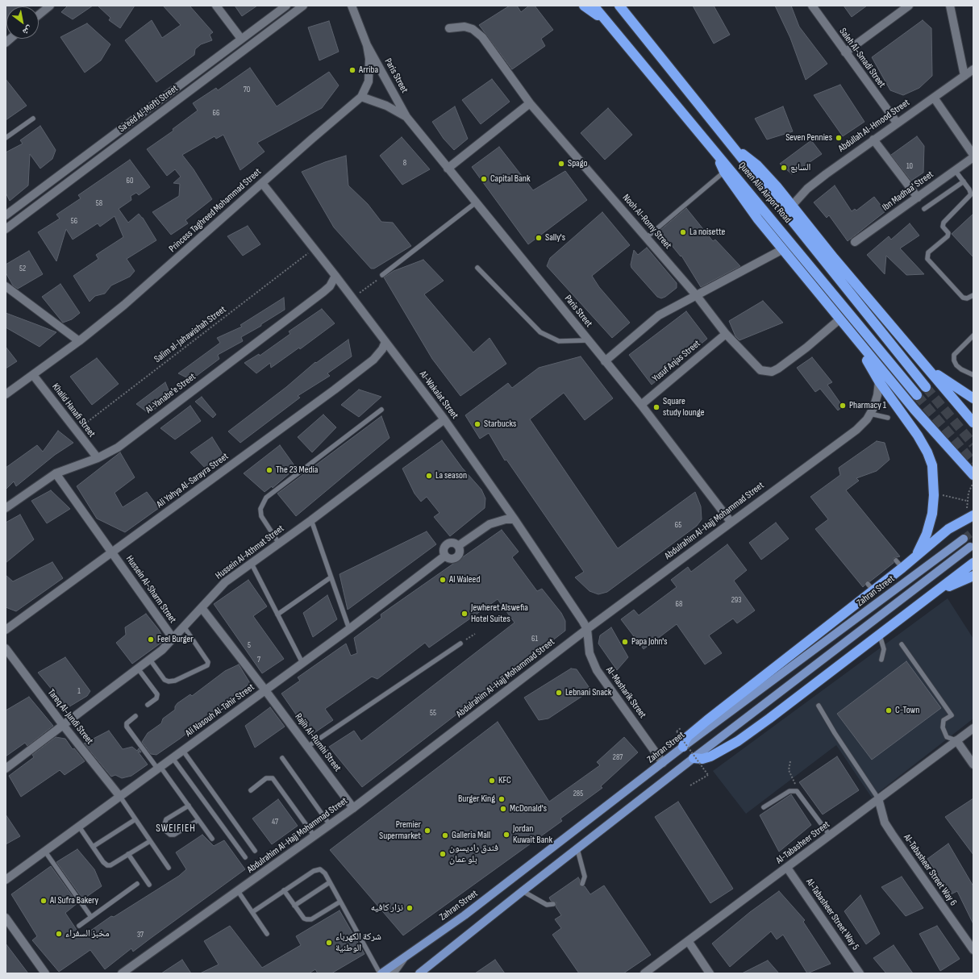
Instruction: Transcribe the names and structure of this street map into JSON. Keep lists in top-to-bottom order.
{
  "streets": {
    "highway": ["Queen Alia Airport Road"],
    "main road": ["Zahran Street"],
    "street": [
      "Saleh Al-Smadi Street",
      "Paris Street",
      "Sa’eed Al-Mofti Street",
      "Abdullah Al-Hmood Street",
      "Ibn Madhaa' Street",
      "Princess Taghreed Mohammad Street",
      "Nooh Al-Romy Street",
      "Yusuf Anjas Street",
      "Al-Yanabe'e Street",
      "Al-Wakalat Street",
      "Khalid Hanafi Street",
      "Ali Yahya Al-Sarayra Street",
      "Abdulrahim Al-Hajj Mohammad Street",
      "Hussein Al-Athmat Street",
      "Hussein Al-Sharm Street",
      "Al-Masharik Street",
      "Ali Nasouh Al-Tahir Street",
      "Tareq Al-Jundi Street",
      "Rajih Al-Rumhi Street",
      "Al-Tabasheer Street",
      "Al-Tabasheer Street Way 6",
      "Al-Tabasheer Street Way 5"
    ],
    "path": ["Salim al-Jahawishah Street"]
  },
  "crossings": [
    ["Saleh Al-Smadi Street", "Abdullah Al-Hmood Street"],
    ["Paris Street", "Princess Taghreed Mohammad Street"],
    ["Paris Street", "Yusuf Anjas Street"],
    ["Paris Street", "Abdulrahim Al-Hajj Mohammad Street"],
    ["Princess Taghreed Mohammad Street", "Al-Wakalat Street"],
    ["Princess Taghreed Mohammad Street", "Khalid Hanafi Street"],
    ["Nooh Al-Romy Street", "Yusuf Anjas Street"],
    ["Salim al-Jahawishah Street", "Al-Wakalat Street"],
    ["Salim al-Jahawishah Street", "Khalid Hanafi Street"],
    ["Al-Yanabe'e Street", "Al-Wakalat Street"],
    ["Al-Yanabe'e Street", "Khalid Hanafi Street"],
    ["Al-Yanabe'e Street", "Hussein Al-Sharm Street"],
    ["Al-Wakalat Street", "Ali Yahya Al-Sarayra Street"],
    ["Al-Wakalat Street", "Abdulrahim Al-Hajj Mohammad Street"],
    ["Al-Wakalat Street", "Hussein Al-Athmat Street"],
    ["Al-Wakalat Street", "Al-Masharik Street"],
    ["Al-Wakalat Street", "Ali Nasouh Al-Tahir Street"],
    ["Ali Yahya Al-Sarayra Street", "Hussein Al-Sharm Street"],
    ["Abdulrahim Al-Hajj Mohammad Street", "Al-Masharik Street"],
    ["Abdulrahim Al-Hajj Mohammad Street", "Rajih Al-Rumhi Street"],
    ["Hussein Al-Athmat Street", "Hussein Al-Sharm Street"],
    ["Hussein Al-Athmat Street", "Tareq Al-Jundi Street"],
    ["Hussein Al-Athmat Street", "Rajih Al-Rumhi Street"],
    ["Zahran Street", "Al-Masharik Street"],
    ["Ali Nasouh Al-Tahir Street", "Tareq Al-Jundi Street"],
    ["Ali Nasouh Al-Tahir Street", "Rajih Al-Rumhi Street"],
    ["Al-Tabasheer Street", "Al-Tabasheer Street Way 6"],
    ["Al-Tabasheer Street", "Al-Tabasheer Street Way 5"]
  ],
  "districts": ["SWEIFIEH"],
  "places": [
    "Arriba",
    "Seven Pennies",
    "Spago",
    "السابع",
    "Capital Bank",
    "La noisette",
    "Sally's",
    "Pharmacy 1",
    "Square study lounge",
    "Starbucks",
    "The 23 Media",
    "La season",
    "Al Waleed",
    "Jewheret Alswefia Hotel Suites",
    "Feel Burger",
    "Papa John's",
    "Lebnani Snack",
    "C-Town",
    "KFC",
    "Burger King",
    "McDonald's",
    "Premier Supermarket",
    "Jordan Kuwait Bank",
    "Galleria Mall",
    "فندق راديسون بلو عمان",
    "Al Sufra Bakery",
    "نزار كافيه",
    "مخبز السفراء",
    "شركة الكهرباء الوطنية"
  ],
  "house_numbers": [
    "70",
    "66",
    "8",
    "10",
    "60",
    "58",
    "56",
    "52",
    "65",
    "293",
    "68",
    "61",
    "5",
    "7",
    "1",
    "55",
    "287",
    "285",
    "47",
    "37"
  ],
  "north": "bottom right"
}
